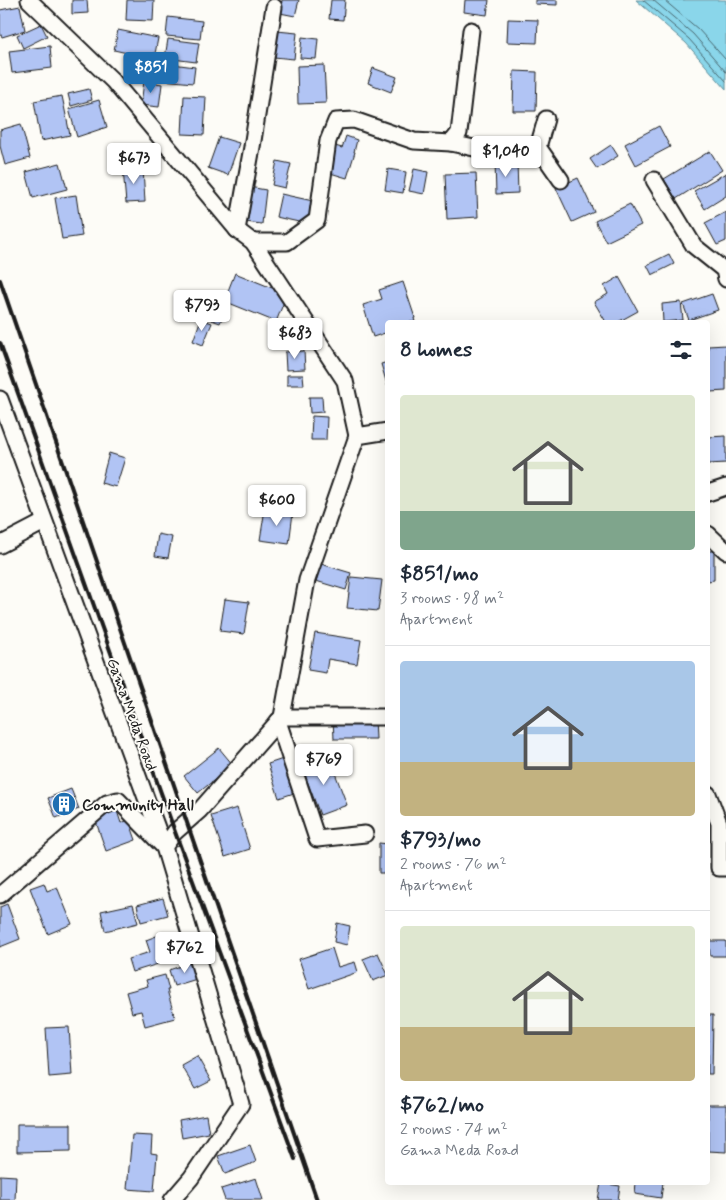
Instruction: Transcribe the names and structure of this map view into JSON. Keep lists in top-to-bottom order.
{
  "streets": {
    "street": ["Gama Meda Road"]
  },
  "places": {
    "building": ["Community Hall"]
  },
  "page": {
    "price": [
      "$851",
      "$1,040",
      "$673",
      "$793",
      "$683",
      "$600",
      "$769",
      "$762"
    ],
    "heading": "8 homes",
    "list": [
      {
        "name": "$851/mo",
        "note": "3 rooms · 98 m² · Apartment"
      },
      {
        "name": "$793/mo",
        "note": "2 rooms · 76 m² · Apartment"
      },
      {
        "name": "$762/mo",
        "note": "2 rooms · 74 m² · Gama Meda Road"
      }
    ]
  }
}
